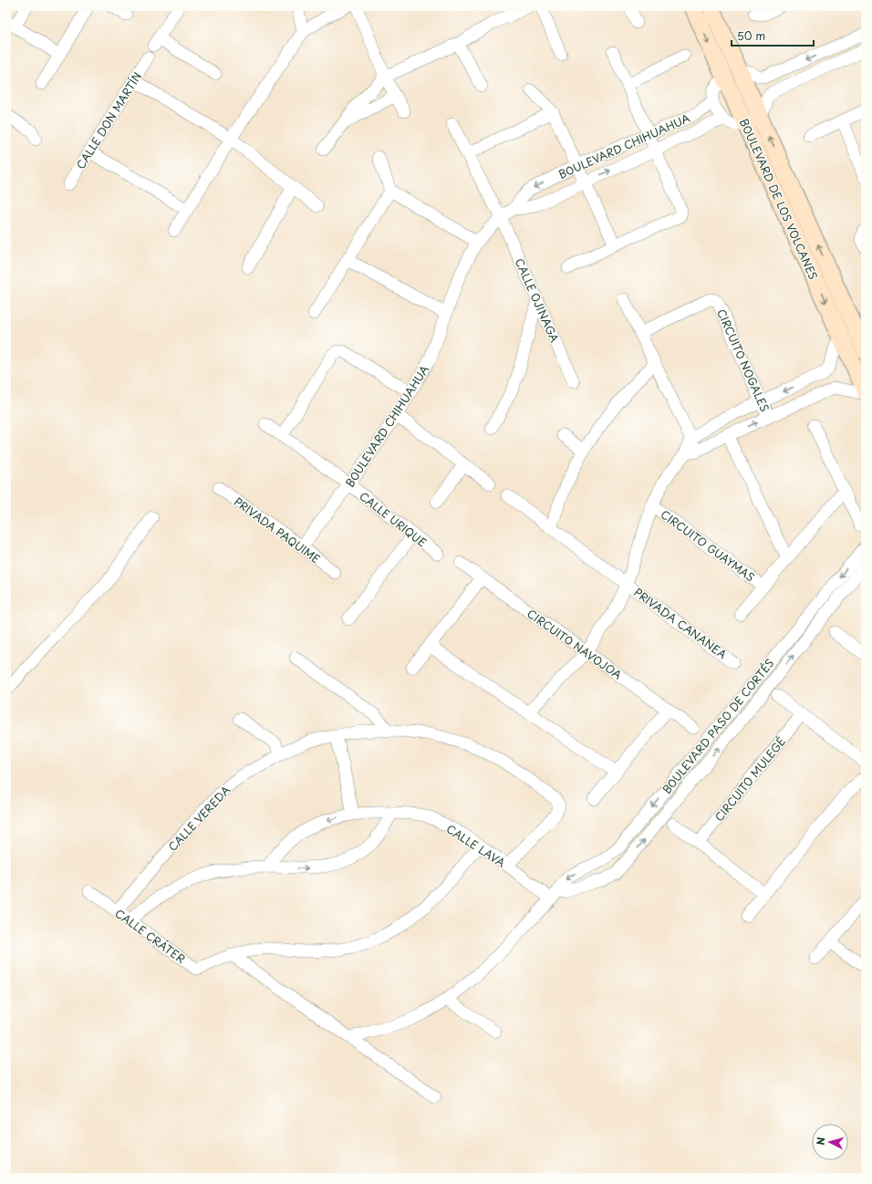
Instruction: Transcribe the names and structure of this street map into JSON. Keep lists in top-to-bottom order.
{
  "streets": {
    "street": [
      "CALLE DON MARTÍN",
      "BOULEVARD CHIHUAHUA",
      "BOULEVARD DE LOS VOLCANES",
      "CALLE OJINAGA",
      "CIRCUITO NOGALES",
      "CALLE URIQUE",
      "PRIVADA PAQUIME",
      "CIRCUITO GUAYMAS",
      "PRIVADA CANANEA",
      "CIRCUITO NAVOJOA",
      "BOULEVARD PASO DE CORTÉS",
      "CIRCUITO MULEGÉ",
      "CALLE VEREDA",
      "CALLE LAVA",
      "CALLE CRÁTER"
    ]
  },
  "crossings": [
    ["BOULEVARD CHIHUAHUA", "CALLE OJINAGA"],
    ["BOULEVARD CHIHUAHUA", "CALLE URIQUE"],
    ["BOULEVARD CHIHUAHUA", "PRIVADA PAQUIME"],
    ["BOULEVARD PASO DE CORTÉS", "CALLE LAVA"],
    ["CALLE VEREDA", "CALLE LAVA"],
    ["CALLE VEREDA", "CALLE CRÁTER"],
    ["CALLE LAVA", "CALLE CRÁTER"]
  ],
  "scale_bar": "50 m",
  "north": "left"
}
